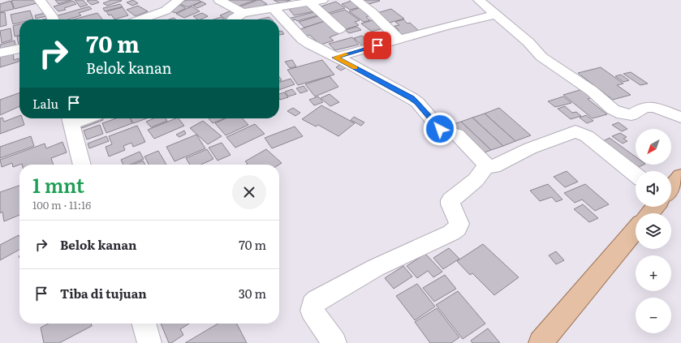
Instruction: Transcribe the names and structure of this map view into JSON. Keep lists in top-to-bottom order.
{
  "north": "bottom left",
  "page": {
    "turn": ["70 m", "Belok kanan"],
    "then": "Lalu",
    "map_buttons": ["+", "−"],
    "heading": ["1 mnt", "100 m · 11:16"],
    "list": [
      {
        "name": "Belok kanan",
        "value": "70 m"
      },
      {
        "name": "Tiba di tujuan",
        "value": "30 m"
      }
    ]
  }
}
